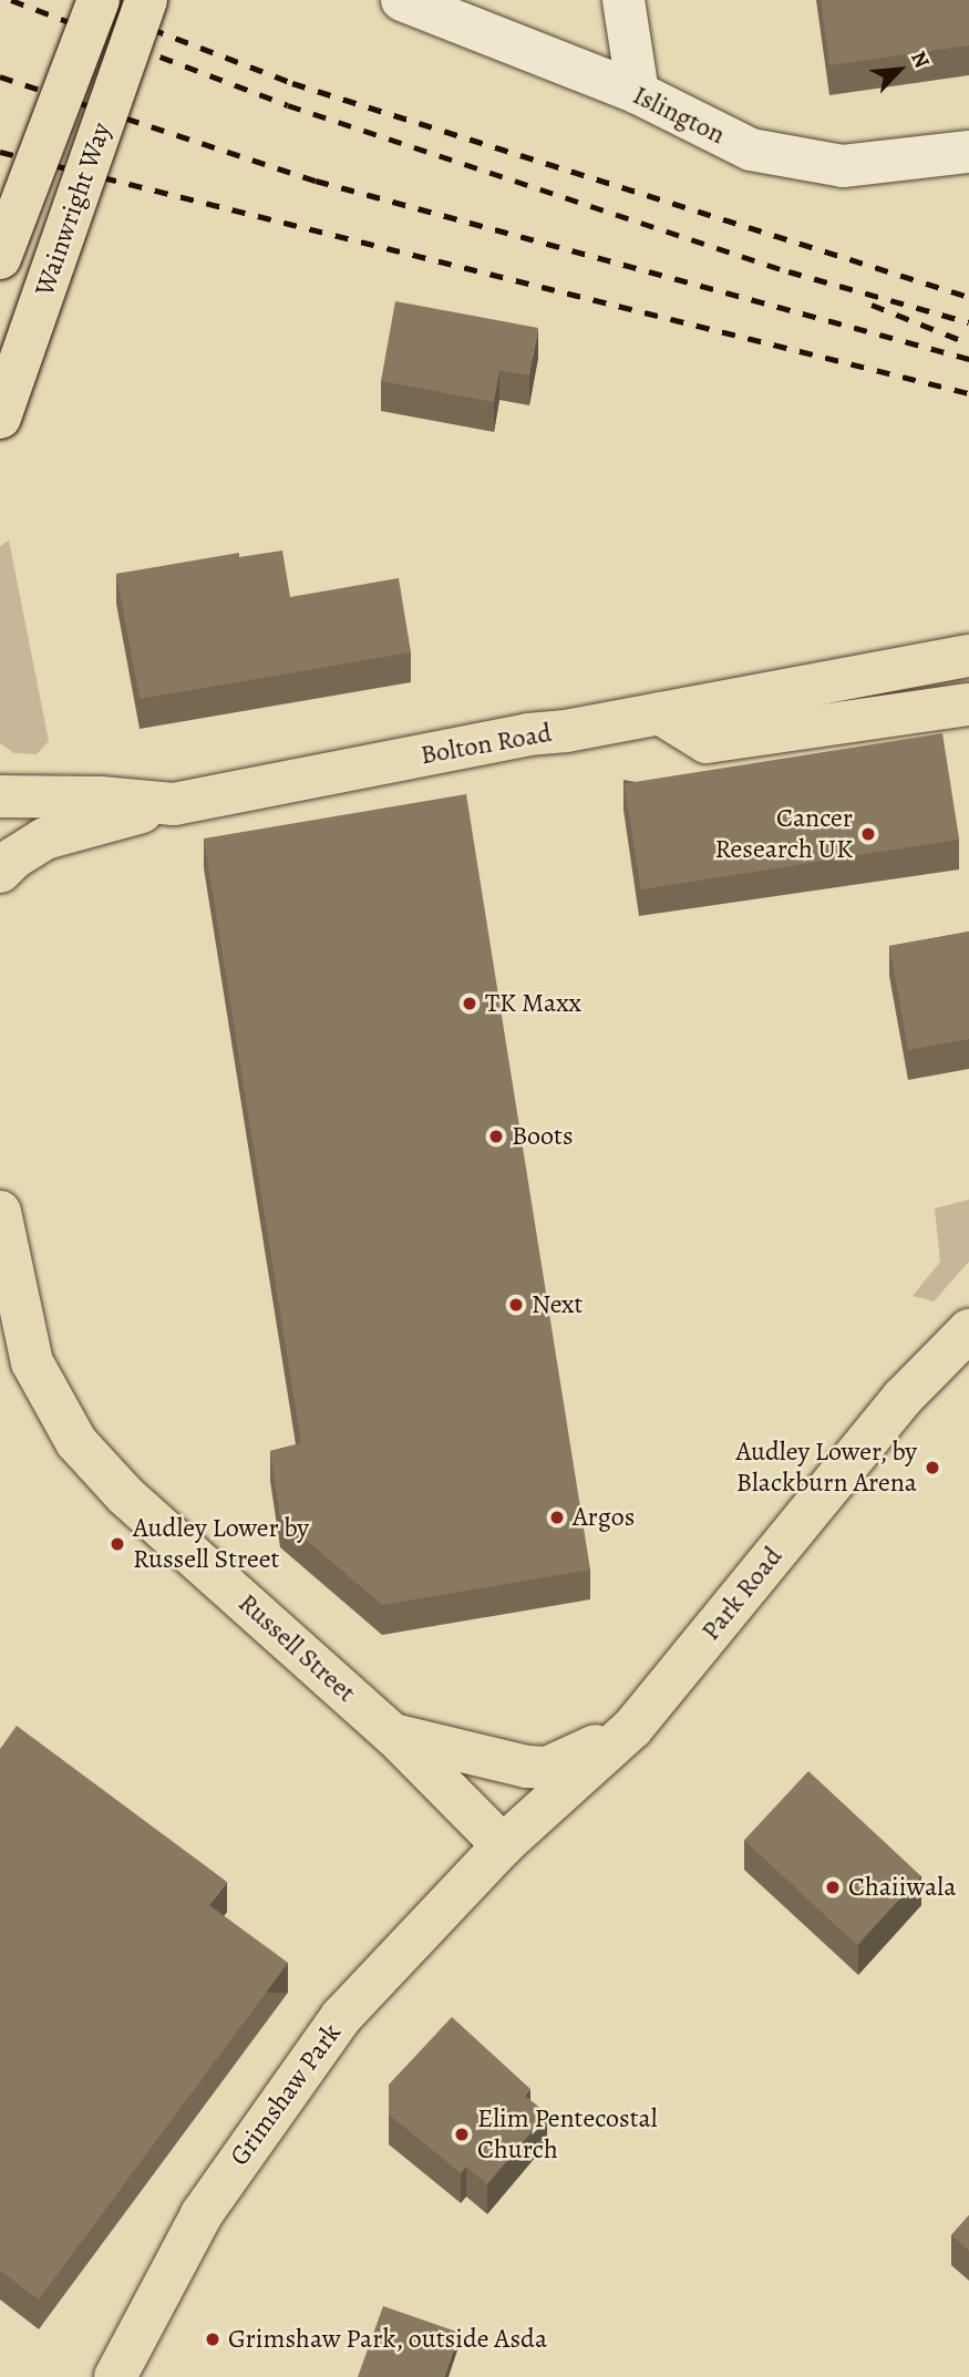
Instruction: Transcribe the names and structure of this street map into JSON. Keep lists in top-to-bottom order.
{
  "streets": {
    "highway": [
      "Wainwright Way",
      "Bolton Road",
      "Park Road",
      "Russell Street",
      "Grimshaw Park"
    ],
    "street": ["Islington"]
  },
  "crossings": [
    ["Park Road", "Russell Street"],
    ["Park Road", "Grimshaw Park"],
    ["Russell Street", "Grimshaw Park"]
  ],
  "places": [
    "Cancer Research UK",
    "TK Maxx",
    "Boots",
    "Next",
    "Audley Lower, by Blackburn Arena",
    "Argos",
    "Audley Lower by Russell Street",
    "Chaiiwala",
    "Elim Pentecostal Church",
    "Grimshaw Park, outside Asda"
  ],
  "north": "top right"
}
